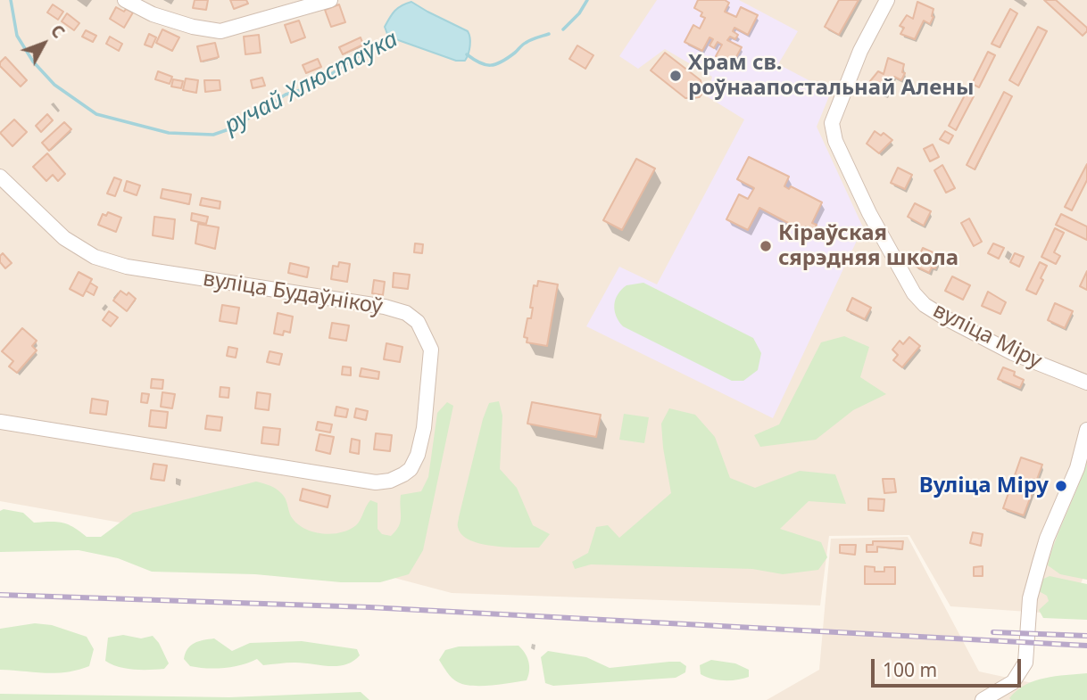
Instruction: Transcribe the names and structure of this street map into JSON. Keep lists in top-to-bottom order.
{
  "streets": {
    "street": ["вуліца Будаўнікоў", "вуліца Міру"]
  },
  "water": ["ручай Хлюстаўка"],
  "places": ["Храм св. роўнаапостальнай Алены", "Кіраўская сярэдняя школа", "Вуліца Міру"],
  "scale_bar": "100 m",
  "north": "top right"
}
